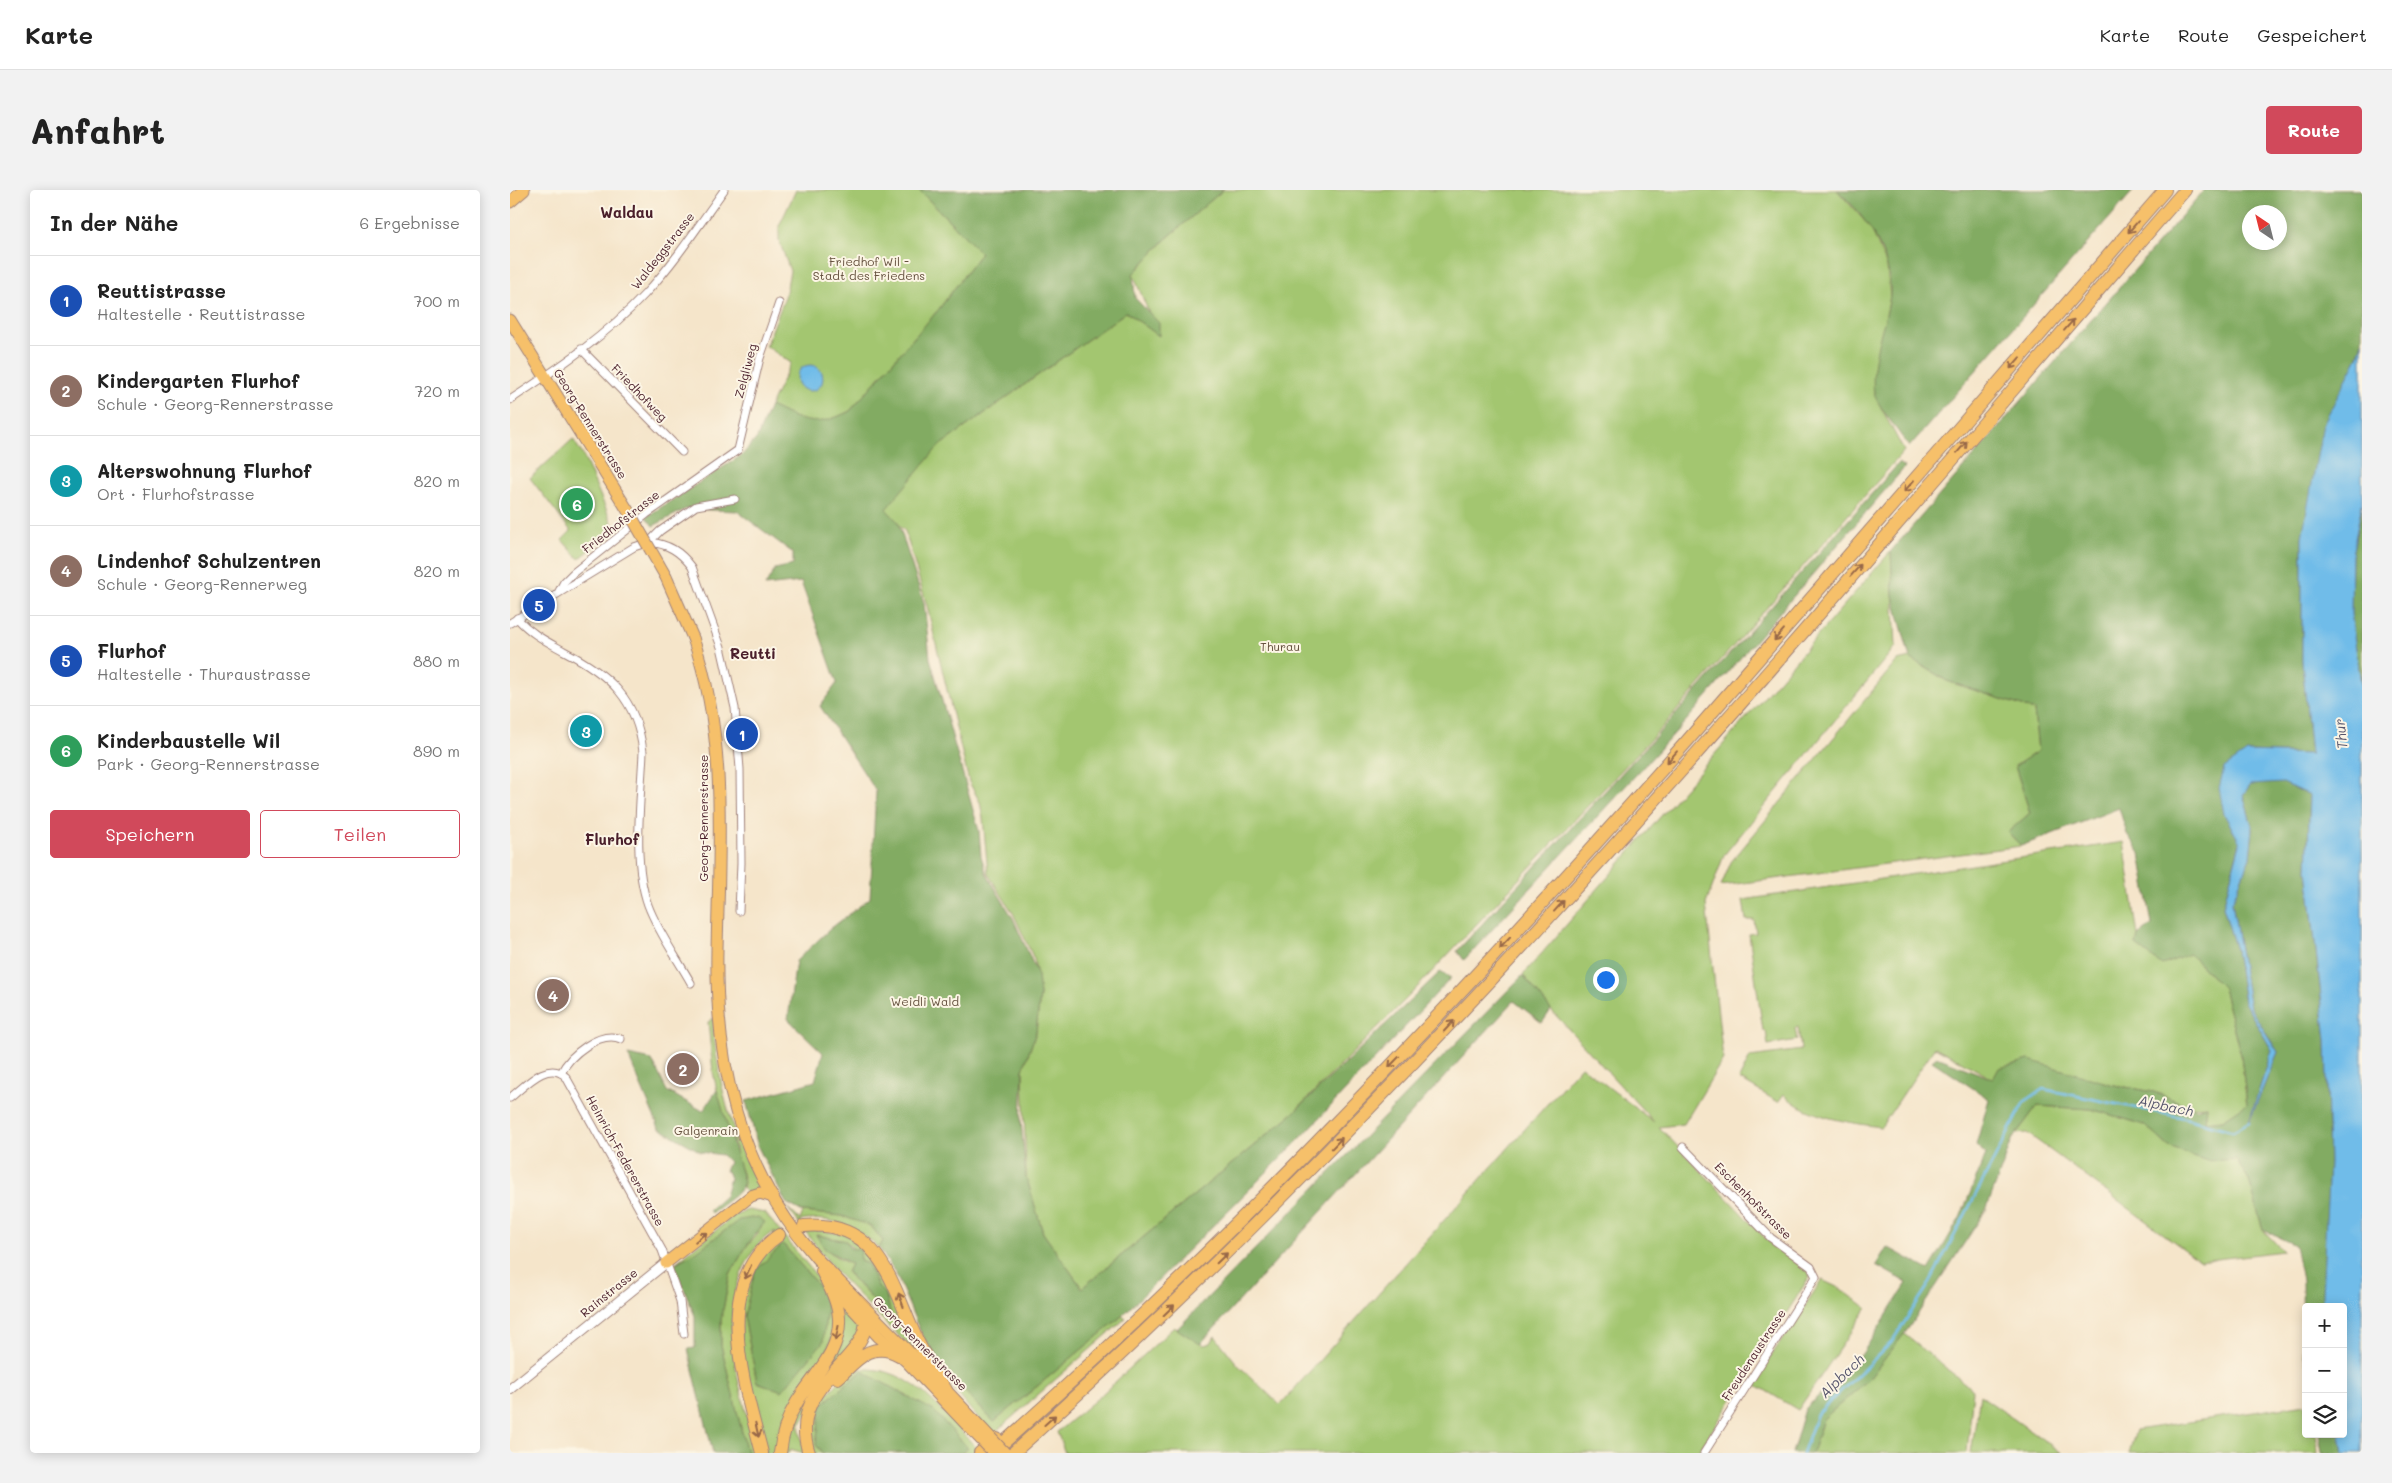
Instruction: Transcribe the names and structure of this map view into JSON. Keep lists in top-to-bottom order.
{
  "streets": {
    "main road": ["Georg-Rennerstrasse"],
    "street": [
      "Waldeggstrasse",
      "Zelgliweg",
      "Friedhofweg",
      "Friedhofstrasse",
      "Heinrich-Federerstrasse",
      "Eschenhofstrasse",
      "Rainstrasse",
      "Freudenaustrasse"
    ]
  },
  "crossings": [
    ["Waldeggstrasse", "Friedhofweg"],
    ["Waldeggstrasse", "Georg-Rennerstrasse"],
    ["Zelgliweg", "Friedhofstrasse"],
    ["Heinrich-Federerstrasse", "Rainstrasse"],
    ["Eschenhofstrasse", "Freudenaustrasse"]
  ],
  "districts": ["Waldau", "Reutti", "Flurhof"],
  "water": ["Thur", "Alpbach"],
  "parks": [
    "Friedhof Wil - Stadt des Friedens",
    "Thurau",
    "Weidli Wald",
    "Galgenrain"
  ],
  "north": "top left",
  "page": {
    "header": "Karte",
    "nav": ["Karte", "Route", "Gespeichert"],
    "buttons": [
      "Route",
      ["Speichern", "Teilen"]
    ],
    "title": "Anfahrt",
    "heading": ["In der Nähe", "6 Ergebnisse"],
    "list": [
      {
        "mark": "1",
        "name": "Reuttistrasse",
        "note": "Haltestelle · Reuttistrasse",
        "value": "700 m"
      },
      {
        "mark": "2",
        "name": "Kindergarten Flurhof",
        "note": "Schule · Georg-Rennerstrasse",
        "value": "720 m"
      },
      {
        "mark": "3",
        "name": "Alterswohnung Flurhof",
        "note": "Ort · Flurhofstrasse",
        "value": "820 m"
      },
      {
        "mark": "4",
        "name": "Lindenhof Schulzentren",
        "note": "Schule · Georg-Rennerweg",
        "value": "820 m"
      },
      {
        "mark": "5",
        "name": "Flurhof",
        "note": "Haltestelle · Thuraustrasse",
        "value": "880 m"
      },
      {
        "mark": "6",
        "name": "Kinderbaustelle Wil",
        "note": "Park · Georg-Rennerstrasse",
        "value": "890 m"
      }
    ],
    "pins": [
      "6",
      "5",
      "3",
      "1",
      "4",
      "2"
    ],
    "map_buttons": ["+", "−"]
  }
}
